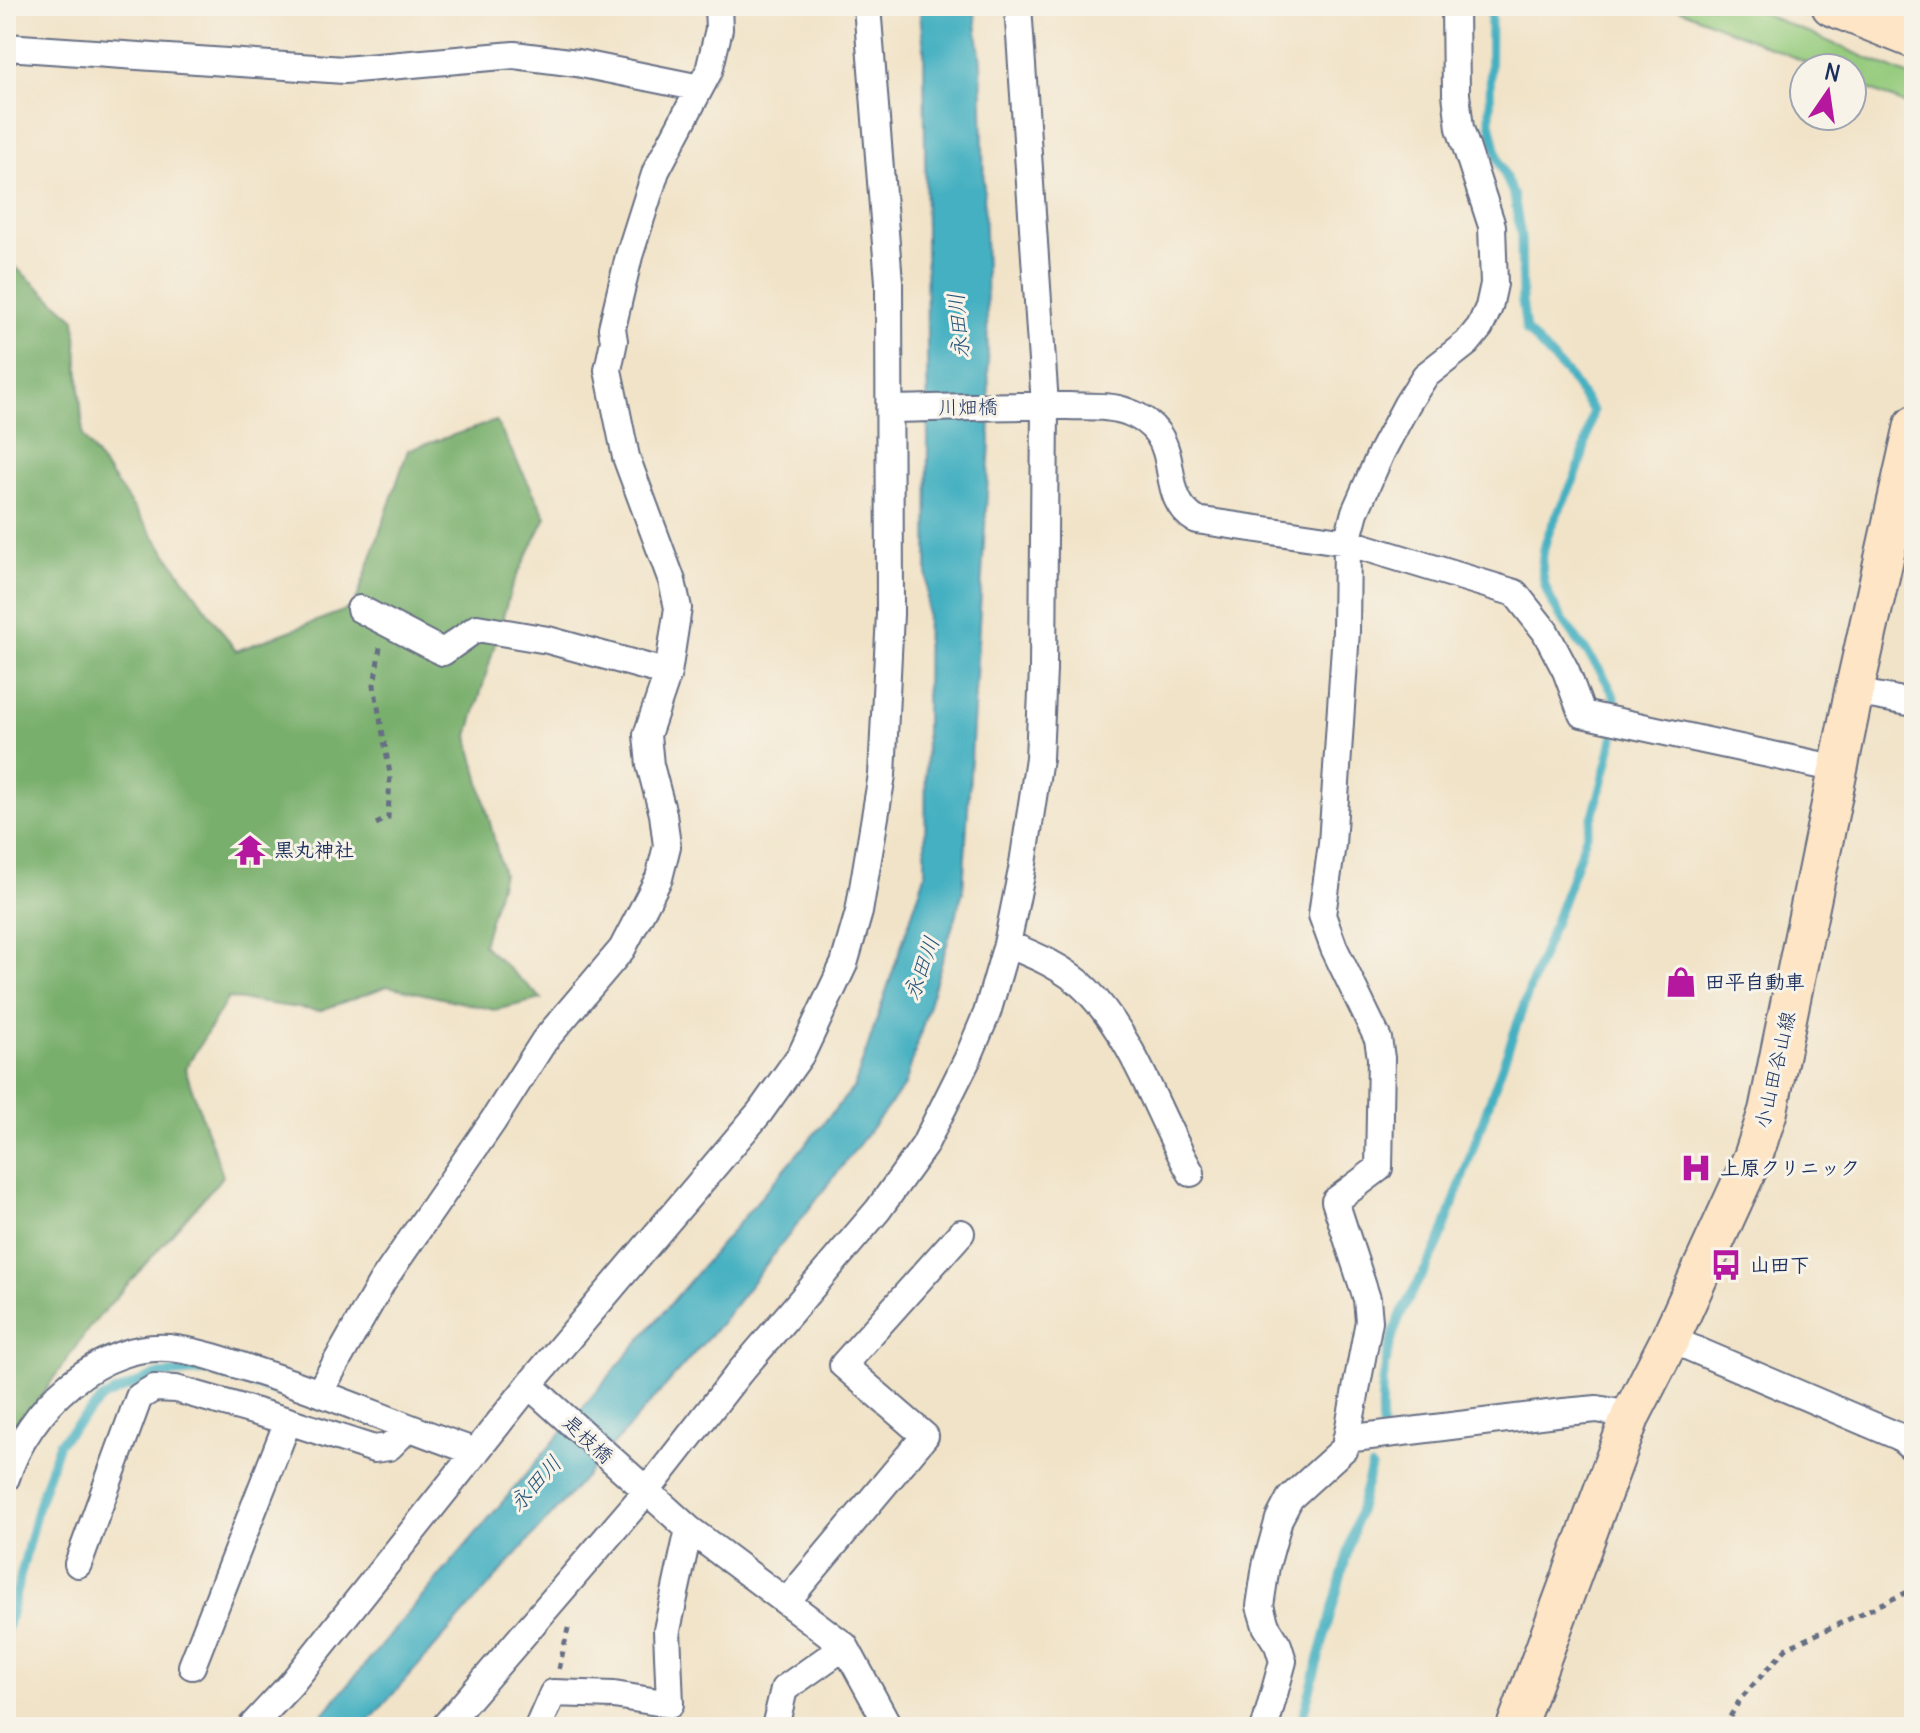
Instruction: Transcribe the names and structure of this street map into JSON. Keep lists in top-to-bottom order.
{
  "streets": {
    "main road": ["小山田谷山線"],
    "street": ["川畑橋", "是枝橋"]
  },
  "crossings": [
    ["川畑橋", "小山田谷山線"]
  ],
  "water": ["永田川"],
  "places": {
    "temple": ["黒丸神社"],
    "shop": ["田平自動車"],
    "hospital": ["上原クリニック"],
    "bus stop": ["山田下"]
  },
  "north": "top"
}
